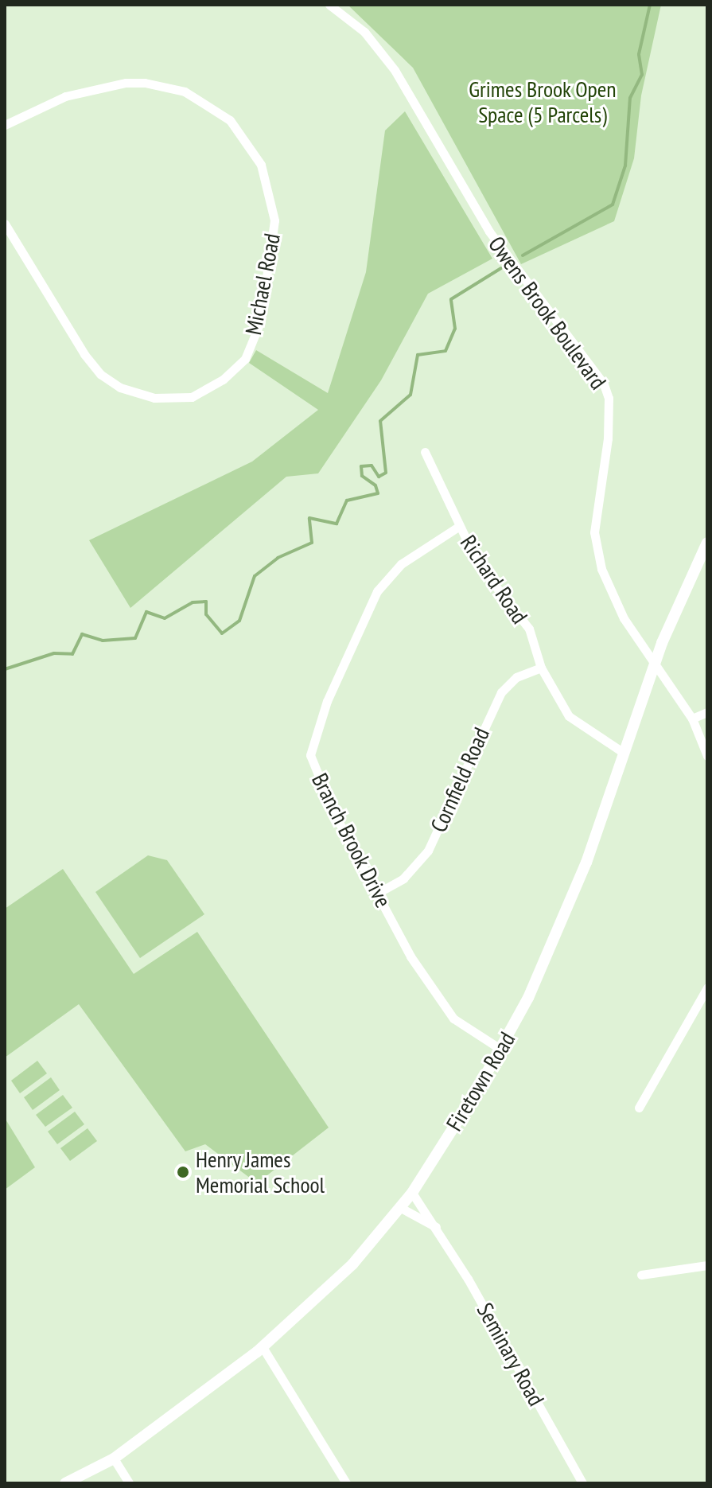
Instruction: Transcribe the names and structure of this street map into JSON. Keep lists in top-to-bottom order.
{
  "streets": {
    "street": [
      "Michael Road",
      "Owens Brook Boulevard",
      "Richard Road",
      "Cornfield Road",
      "Branch Brook Drive",
      "Firetown Road",
      "Seminary Road"
    ]
  },
  "crossings": [
    ["Owens Brook Boulevard", "Firetown Road"],
    ["Richard Road", "Cornfield Road"],
    ["Richard Road", "Branch Brook Drive"],
    ["Richard Road", "Firetown Road"],
    ["Cornfield Road", "Branch Brook Drive"],
    ["Branch Brook Drive", "Firetown Road"],
    ["Firetown Road", "Seminary Road"]
  ],
  "parks": ["Grimes Brook Open Space (5 Parcels)"],
  "places": ["Henry James Memorial School"]
}
